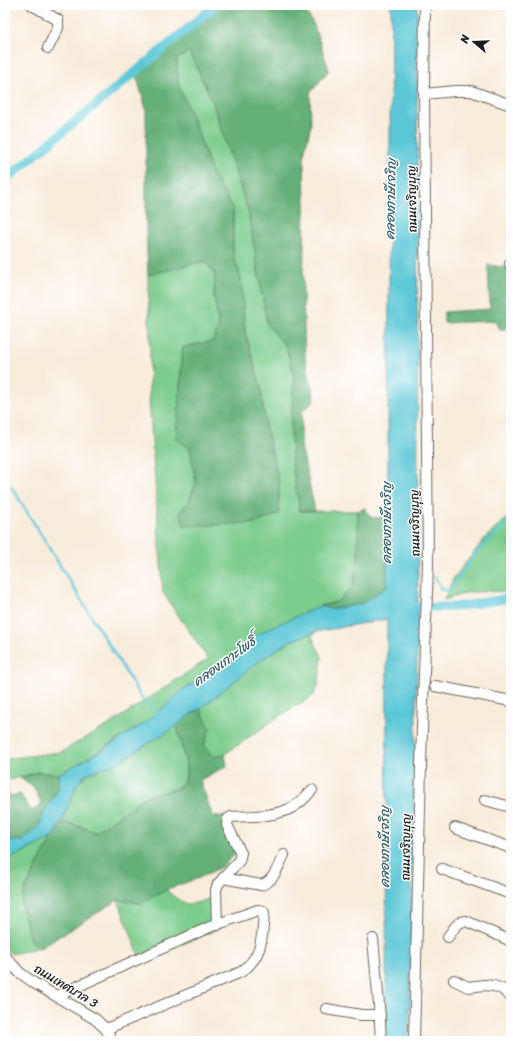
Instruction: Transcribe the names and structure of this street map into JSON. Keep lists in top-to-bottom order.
{
  "streets": {
    "street": ["ถนนเจริญบุญ", "ถนนเทศบาล 3"]
  },
  "water": ["คลองภาษีเจริญ", "คลองเกาะโพธิ์"],
  "north": "left"
}
